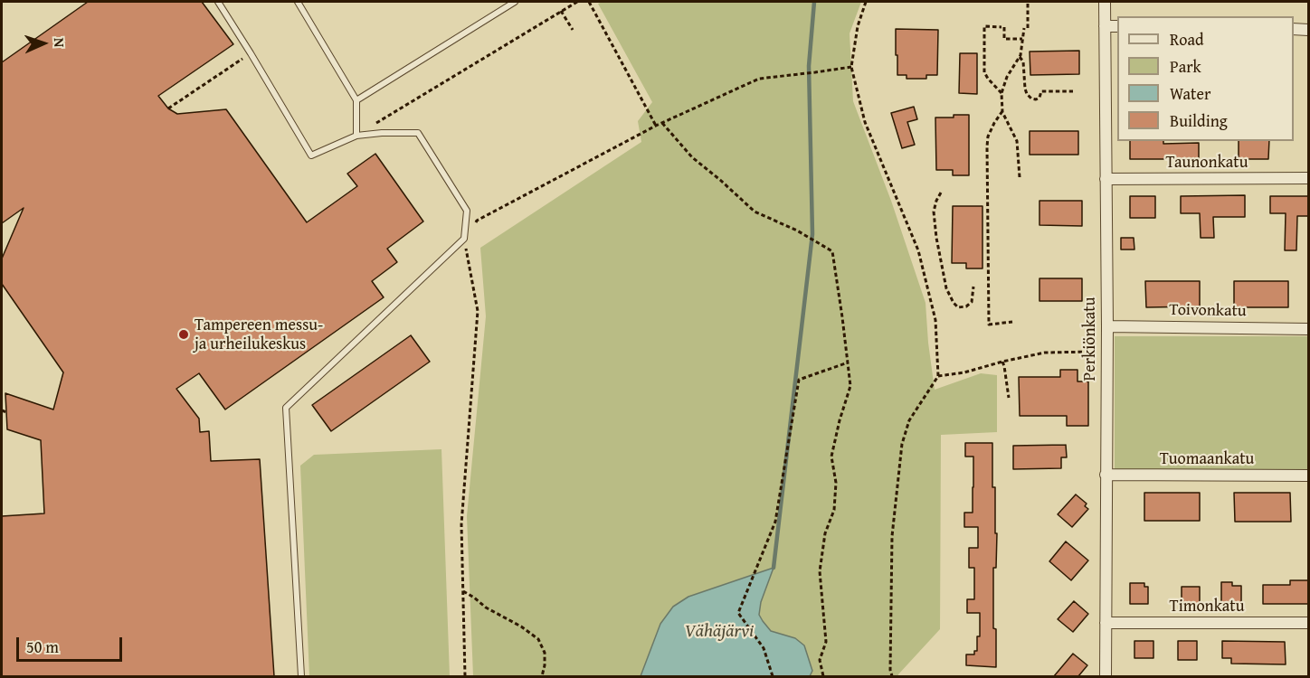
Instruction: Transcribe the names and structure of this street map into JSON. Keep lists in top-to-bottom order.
{
  "streets": {
    "street": [
      "Taunonkatu",
      "Toivonkatu",
      "Perkiönkatu",
      "Tuomaankatu",
      "Timonkatu"
    ]
  },
  "crossings": [
    ["Taunonkatu", "Perkiönkatu"],
    ["Toivonkatu", "Perkiönkatu"],
    ["Perkiönkatu", "Tuomaankatu"],
    ["Perkiönkatu", "Timonkatu"]
  ],
  "water": ["Vähäjärvi"],
  "places": ["Tampereen messu- ja urheilukeskus"],
  "legend": [
    "Road",
    "Park",
    "Water",
    "Building"
  ],
  "scale_bar": "50 m",
  "north": "right"
}
